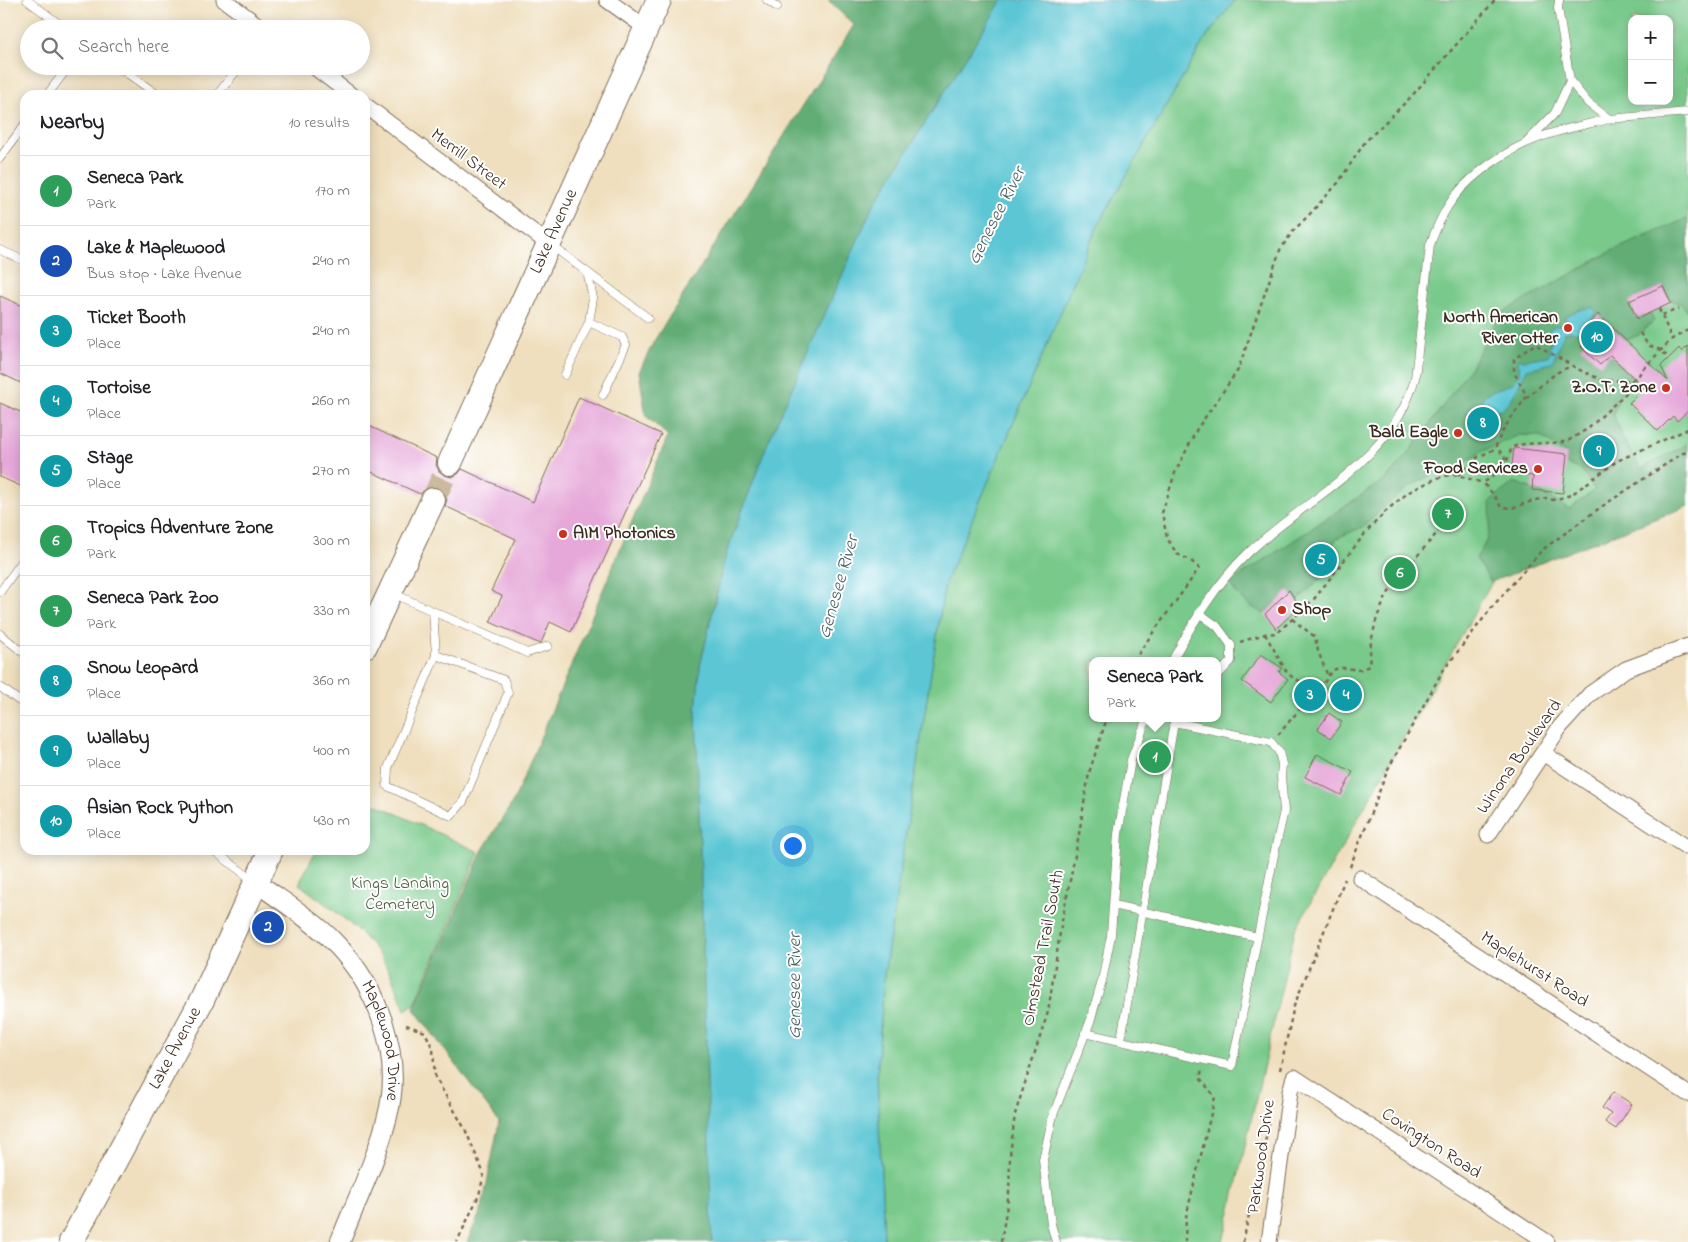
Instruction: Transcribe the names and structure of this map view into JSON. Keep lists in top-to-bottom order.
{
  "streets": {
    "main road": ["Lake Avenue"],
    "street": [
      "Merrill Street",
      "Winona Boulevard",
      "Maplehurst Road",
      "Maplewood Drive",
      "Covington Road",
      "Parkwood Drive"
    ],
    "path": ["Olmstead Trail South"]
  },
  "crossings": [
    ["Merrill Street", "Lake Avenue"],
    ["Lake Avenue", "Maplewood Drive"],
    ["Covington Road", "Parkwood Drive"]
  ],
  "water": ["Genesee River"],
  "parks": ["Kings Landing Cemetery"],
  "places": [
    "North American River Otter",
    "Z.O.T. Zone",
    "Bald Eagle",
    "Food Services",
    "AIM Photonics",
    "Shop"
  ],
  "page": {
    "map_buttons": ["+", "−"],
    "search": "Search here",
    "heading": ["Nearby", "10 results"],
    "list": [
      {
        "mark": "1",
        "name": "Seneca Park",
        "note": "Park",
        "value": "170 m"
      },
      {
        "mark": "2",
        "name": "Lake & Maplewood",
        "note": "Bus stop · Lake Avenue",
        "value": "240 m"
      },
      {
        "mark": "3",
        "name": "Ticket Booth",
        "note": "Place",
        "value": "240 m"
      },
      {
        "mark": "4",
        "name": "Tortoise",
        "note": "Place",
        "value": "260 m"
      },
      {
        "mark": "5",
        "name": "Stage",
        "note": "Place",
        "value": "270 m"
      },
      {
        "mark": "6",
        "name": "Tropics Adventure Zone",
        "note": "Park",
        "value": "300 m"
      },
      {
        "mark": "7",
        "name": "Seneca Park Zoo",
        "note": "Park",
        "value": "330 m"
      },
      {
        "mark": "8",
        "name": "Snow Leopard",
        "note": "Place",
        "value": "360 m"
      },
      {
        "mark": "9",
        "name": "Wallaby",
        "note": "Place",
        "value": "400 m"
      },
      {
        "mark": "10",
        "name": "Asian Rock Python",
        "note": "Place",
        "value": "430 m"
      }
    ],
    "pins": [
      "10",
      "8",
      "9",
      "7",
      "5",
      "6",
      "3",
      "4",
      "1",
      "2"
    ],
    "popup": ["Seneca Park", "Park"]
  }
}
